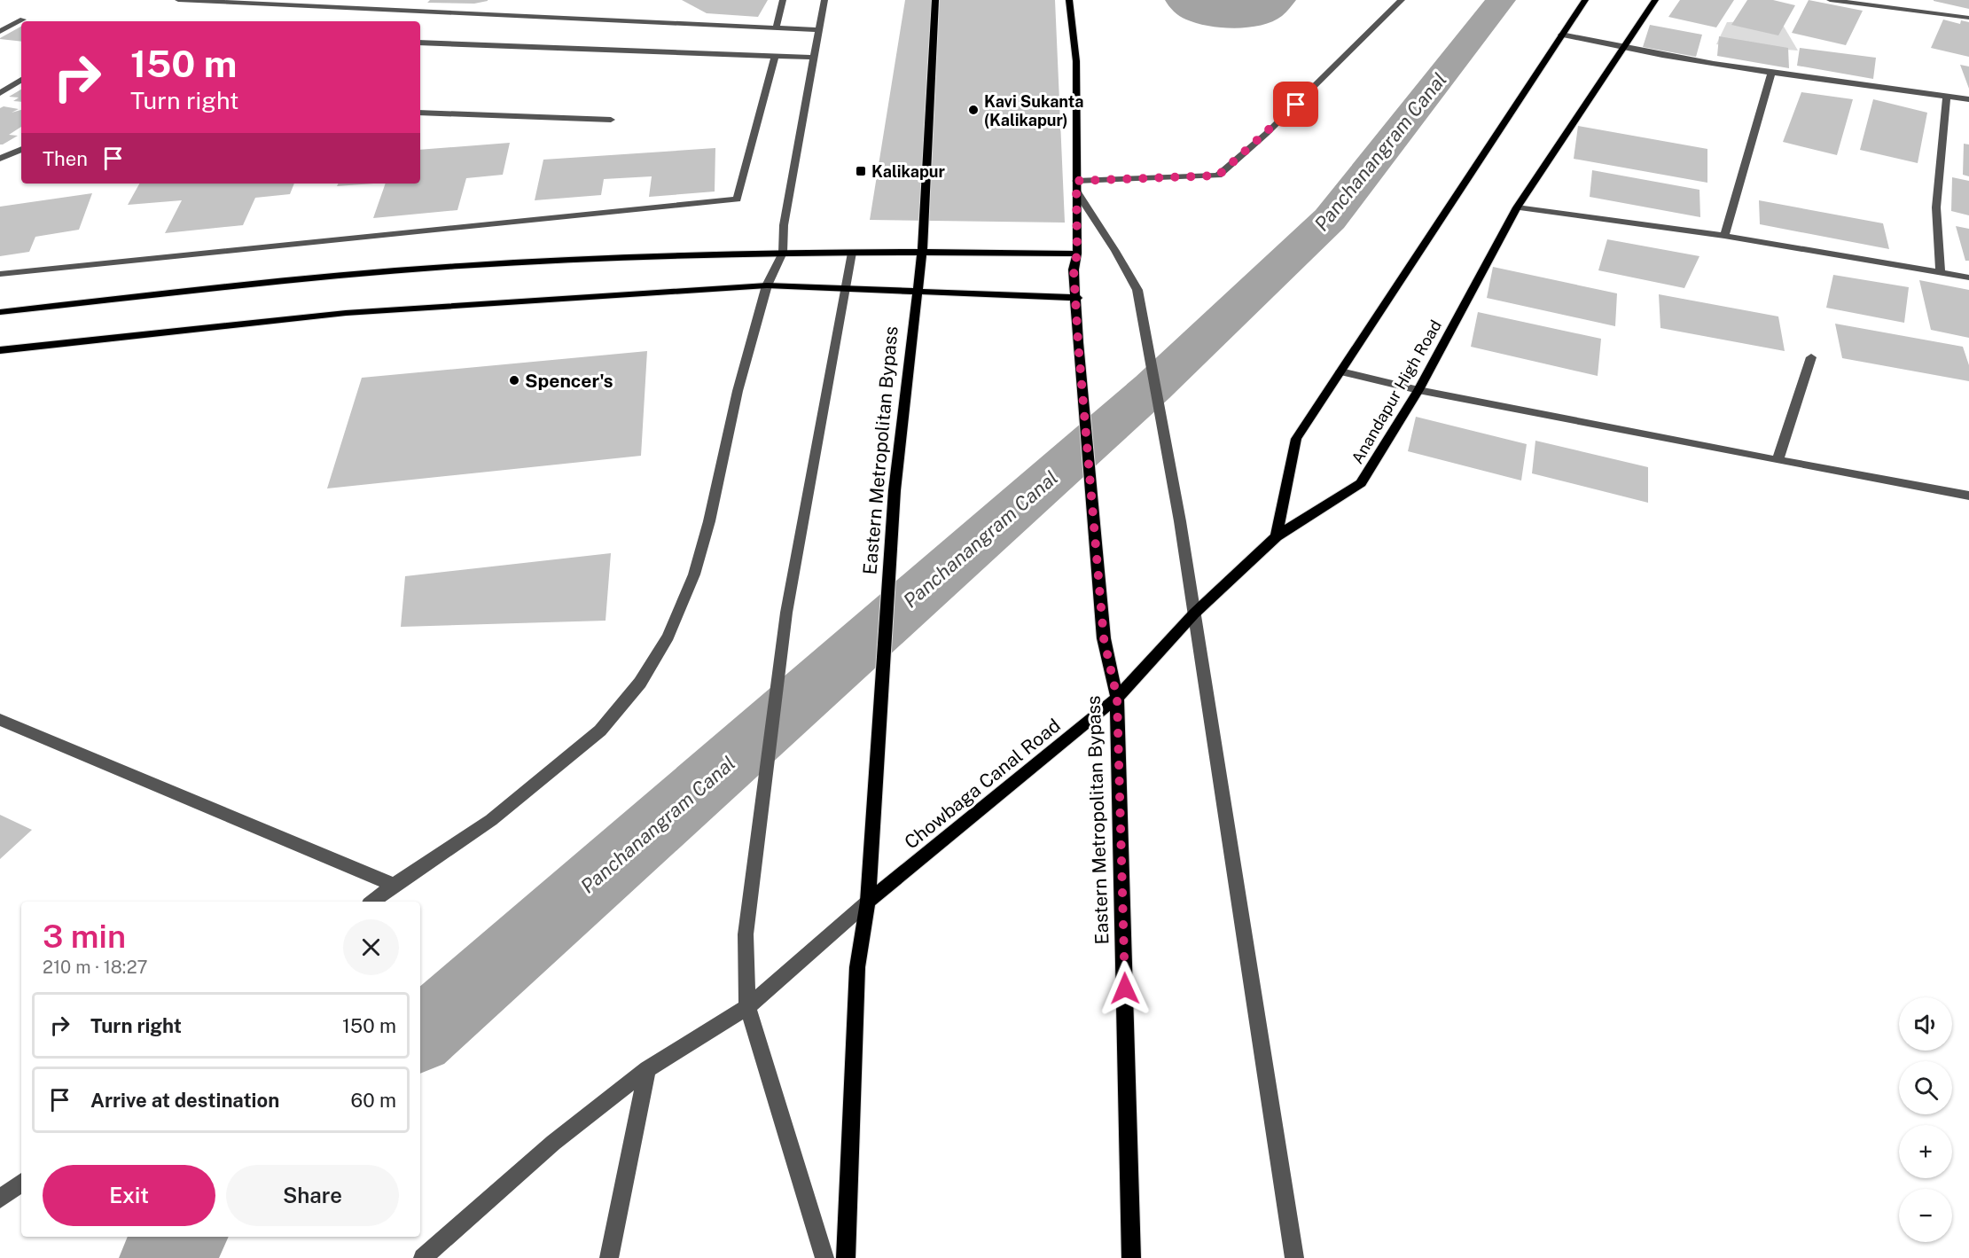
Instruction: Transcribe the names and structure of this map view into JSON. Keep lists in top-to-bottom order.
{
  "streets": {
    "main road": ["Anandapur High Road", "Eastern Metropolitan Bypass", "Chowbaga Canal Road"]
  },
  "crossings": [
    ["Anandapur High Road", "Chowbaga Canal Road"],
    ["Eastern Metropolitan Bypass", "Chowbaga Canal Road"]
  ],
  "water": ["Panchanangram Canal"],
  "places": {
    "other": ["Kavi Sukanta (Kalikapur)", "Spencer's"],
    "transit": ["Kalikapur"]
  },
  "page": {
    "turn": ["150 m", "Turn right"],
    "then": "Then",
    "heading": ["3 min", "210 m · 18:27"],
    "list": [
      {
        "name": "Turn right",
        "value": "150 m"
      },
      {
        "name": "Arrive at destination",
        "value": "60 m"
      }
    ],
    "map_buttons": ["+", "−"],
    "buttons": ["Exit", "Share"]
  }
}
